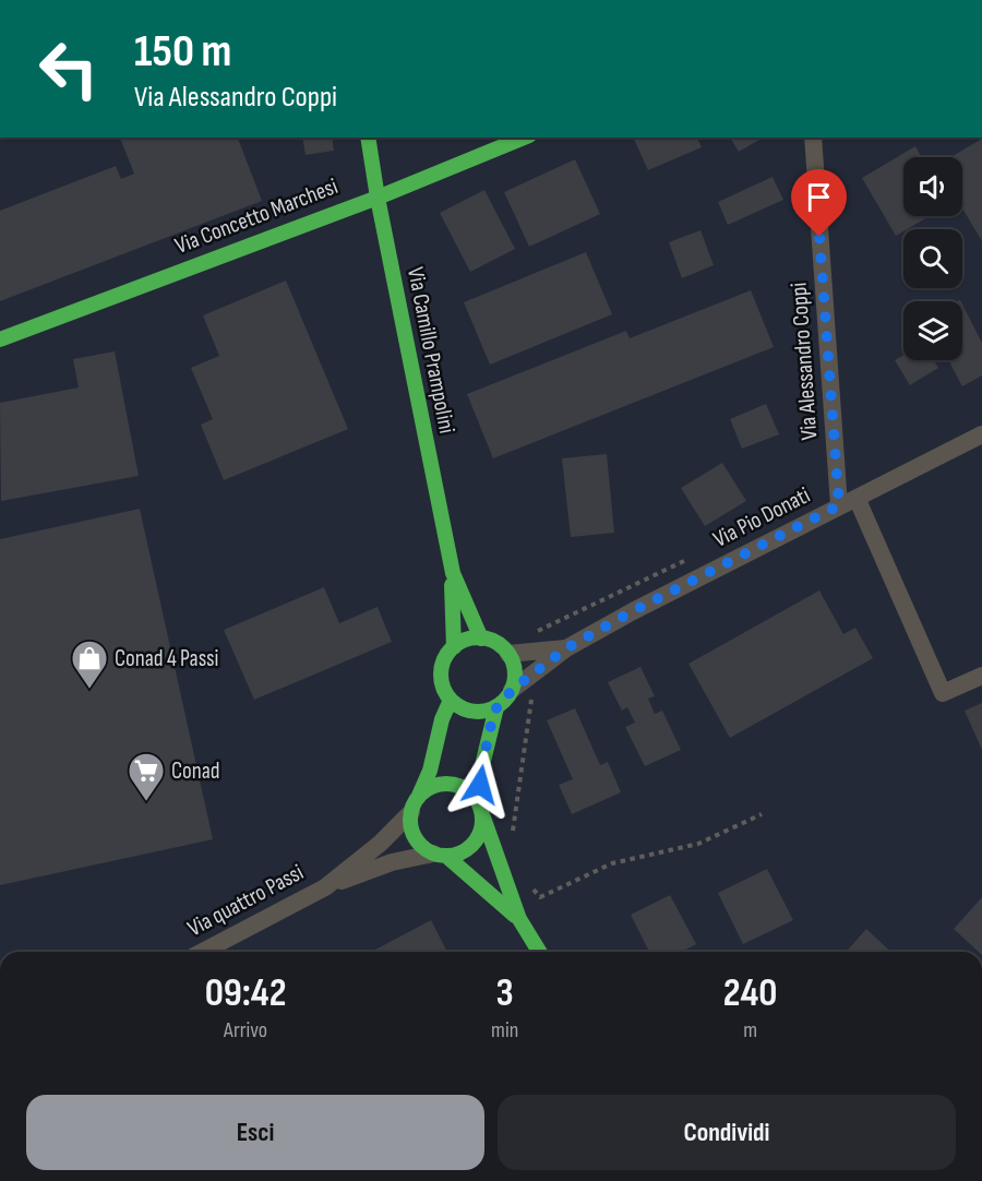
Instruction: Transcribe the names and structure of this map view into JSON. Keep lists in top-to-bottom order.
{
  "streets": {
    "main road": ["Via Concetto Marchesi", "Via Camillo Prampolini", "Via Pio Donati"],
    "street": ["Via Alessandro Coppi", "Via quattro Passi"]
  },
  "crossings": [
    ["Via Concetto Marchesi", "Via Camillo Prampolini"],
    ["Via Camillo Prampolini", "Via Pio Donati"],
    ["Via Alessandro Coppi", "Via Pio Donati"],
    ["Via Pio Donati", "Via quattro Passi"]
  ],
  "places": {
    "shop": ["Conad 4 Passi"],
    "supermarket": ["Conad"]
  },
  "page": {
    "turn": ["150 m", "Via Alessandro Coppi"],
    "eta": [
      "09:42",
      "Arrivo",
      "3",
      "min",
      "240",
      "m"
    ],
    "buttons": ["Esci", "Condividi"]
  }
}
